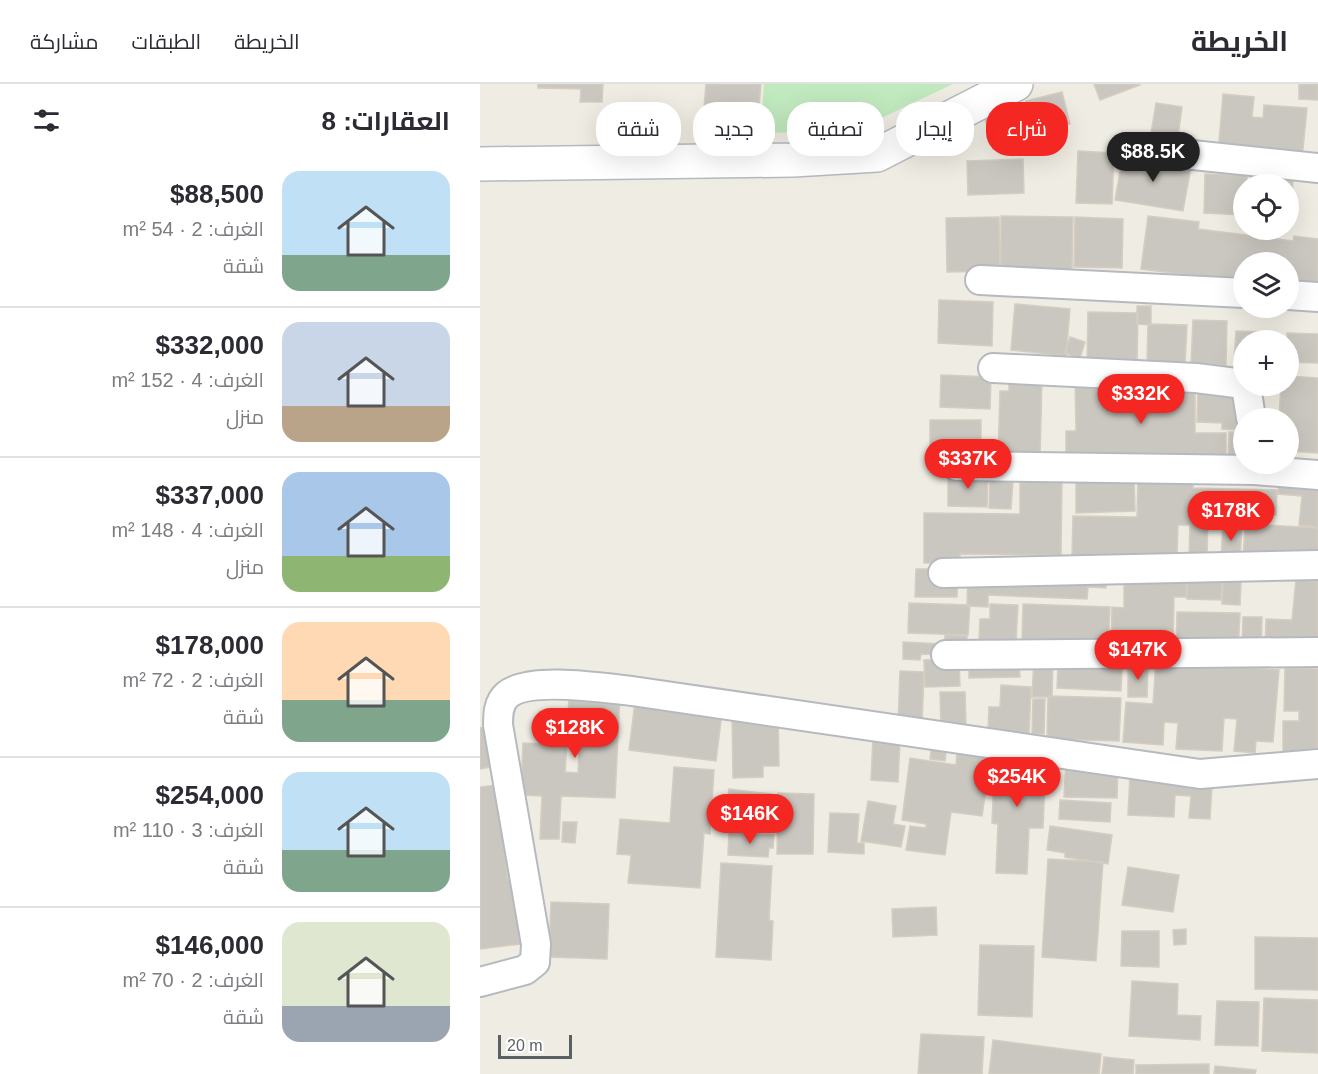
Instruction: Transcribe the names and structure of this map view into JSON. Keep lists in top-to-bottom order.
{
  "scale_bar": "20 m",
  "page": {
    "header": "الخريطة",
    "nav": ["الخريطة", "الطبقات", "مشاركة"],
    "heading": "العقارات: 8",
    "chip": [
      "شراء",
      "إيجار",
      "تصفية",
      "جديد",
      "شقة"
    ],
    "price": [
      "$88.5K",
      "$332K",
      "$337K",
      "$178K",
      "$147K",
      "$128K",
      "$254K",
      "$146K"
    ],
    "list": [
      {
        "name": "$88,500",
        "note": "الغرف: 2 · 54 m² · شقة"
      },
      {
        "name": "$332,000",
        "note": "الغرف: 4 · 152 m² · منزل"
      },
      {
        "name": "$337,000",
        "note": "الغرف: 4 · 148 m² · منزل"
      },
      {
        "name": "$178,000",
        "note": "الغرف: 2 · 72 m² · شقة"
      },
      {
        "name": "$254,000",
        "note": "الغرف: 3 · 110 m² · شقة"
      },
      {
        "name": "$146,000",
        "note": "الغرف: 2 · 70 m² · شقة"
      }
    ],
    "map_buttons": ["+", "−"],
    "scale": "20 m"
  }
}
